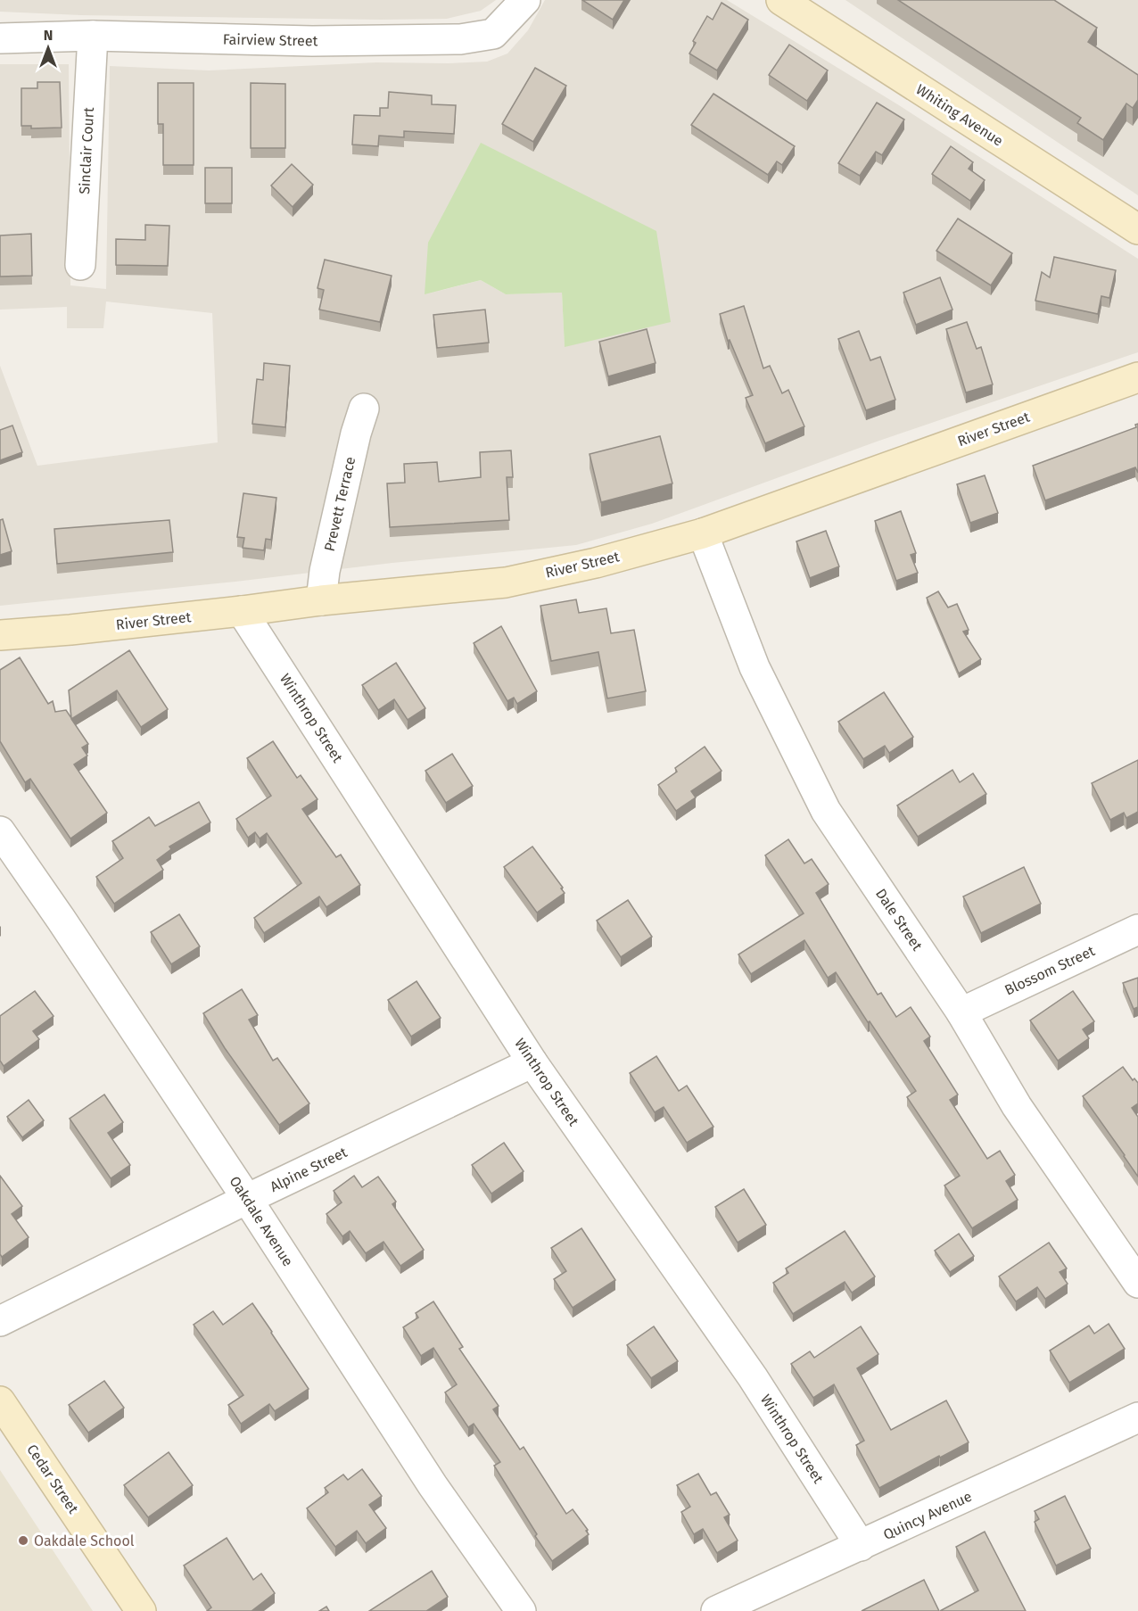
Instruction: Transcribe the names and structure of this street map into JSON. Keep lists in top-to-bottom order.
{
  "streets": {
    "street": [
      "Fairview Street",
      "Whiting Avenue",
      "Sinclair Court",
      "River Street",
      "Prevett Terrace",
      "Winthrop Street",
      "Dale Street",
      "Blossom Street",
      "Alpine Street",
      "Oakdale Avenue",
      "Cedar Street",
      "Quincy Avenue"
    ]
  },
  "crossings": [
    ["Fairview Street", "Sinclair Court"],
    ["River Street", "Prevett Terrace"],
    ["River Street", "Winthrop Street"],
    ["River Street", "Dale Street"],
    ["Winthrop Street", "Alpine Street"],
    ["Winthrop Street", "Quincy Avenue"],
    ["Dale Street", "Blossom Street"],
    ["Alpine Street", "Oakdale Avenue"]
  ],
  "places": ["Oakdale School"],
  "north": "top"
}
